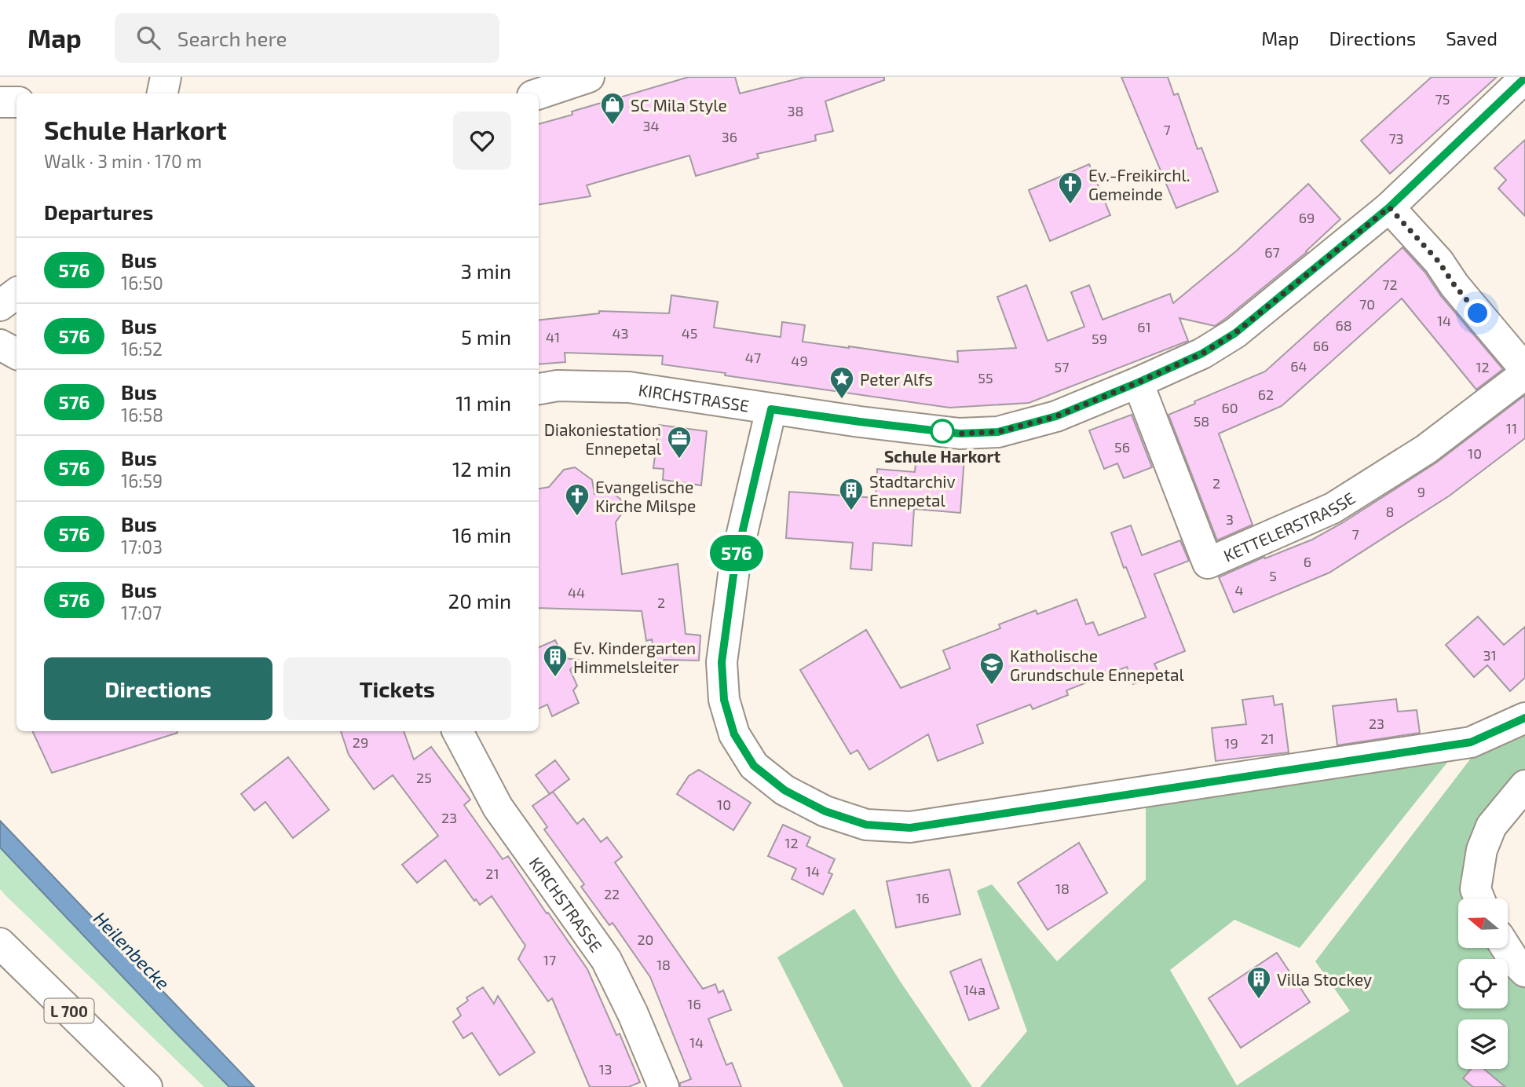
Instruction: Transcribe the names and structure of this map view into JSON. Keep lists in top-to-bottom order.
{
  "streets": {
    "street": ["KIRCHSTRASSE", "KETTELERSTRASSE", "L 700"]
  },
  "crossings": [
    ["KIRCHSTRASSE", "KETTELERSTRASSE"]
  ],
  "water": ["Heilenbecke"],
  "places": {
    "shop": ["SC Mila Style"],
    "church": ["Ev.-Freikirchl. Gemeinde", "Evangelische Kirche Milspe"],
    "place": ["Peter Alfs"],
    "other": ["Schule Harkort"],
    "office": ["Diakoniestation Ennepetal"],
    "building": ["Stadtarchiv Ennepetal", "Ev. Kindergarten Himmelsleiter", "Villa Stockey"],
    "school or university": ["Katholische Grundschule Ennepetal"]
  },
  "lines": ["bus line 576"],
  "house_numbers": [
    "75",
    "38",
    "34",
    "7",
    "36",
    "73",
    "69",
    "67",
    "72",
    "70",
    "14",
    "68",
    "61",
    "43",
    "45",
    "41",
    "59",
    "66",
    "47",
    "49",
    "64",
    "57",
    "12",
    "55",
    "62",
    "60",
    "58",
    "11",
    "56",
    "10",
    "2",
    "9",
    "8",
    "3",
    "7",
    "6",
    "5",
    "4",
    "44",
    "2",
    "31",
    "23",
    "21",
    "29",
    "19",
    "25",
    "10",
    "23",
    "12",
    "14",
    "21",
    "18",
    "22",
    "16",
    "20",
    "17",
    "18",
    "14a",
    "16",
    "14",
    "13"
  ],
  "north": "left",
  "page": {
    "header": "Map",
    "search": "Search here",
    "nav": ["Map", "Directions", "Saved"],
    "on_map": "576",
    "heading": [
      ["Schule Harkort", "Walk · 3 min · 170 m"],
      "Departures"
    ],
    "list": [
      {
        "mark": "576",
        "name": "Bus",
        "note": "16:50",
        "value": "3 min"
      },
      {
        "mark": "576",
        "name": "Bus",
        "note": "16:52",
        "value": "5 min"
      },
      {
        "mark": "576",
        "name": "Bus",
        "note": "16:58",
        "value": "11 min"
      },
      {
        "mark": "576",
        "name": "Bus",
        "note": "16:59",
        "value": "12 min"
      },
      {
        "mark": "576",
        "name": "Bus",
        "note": "17:03",
        "value": "16 min"
      },
      {
        "mark": "576",
        "name": "Bus",
        "note": "17:07",
        "value": "20 min"
      }
    ],
    "buttons": ["Directions", "Tickets"]
  }
}
